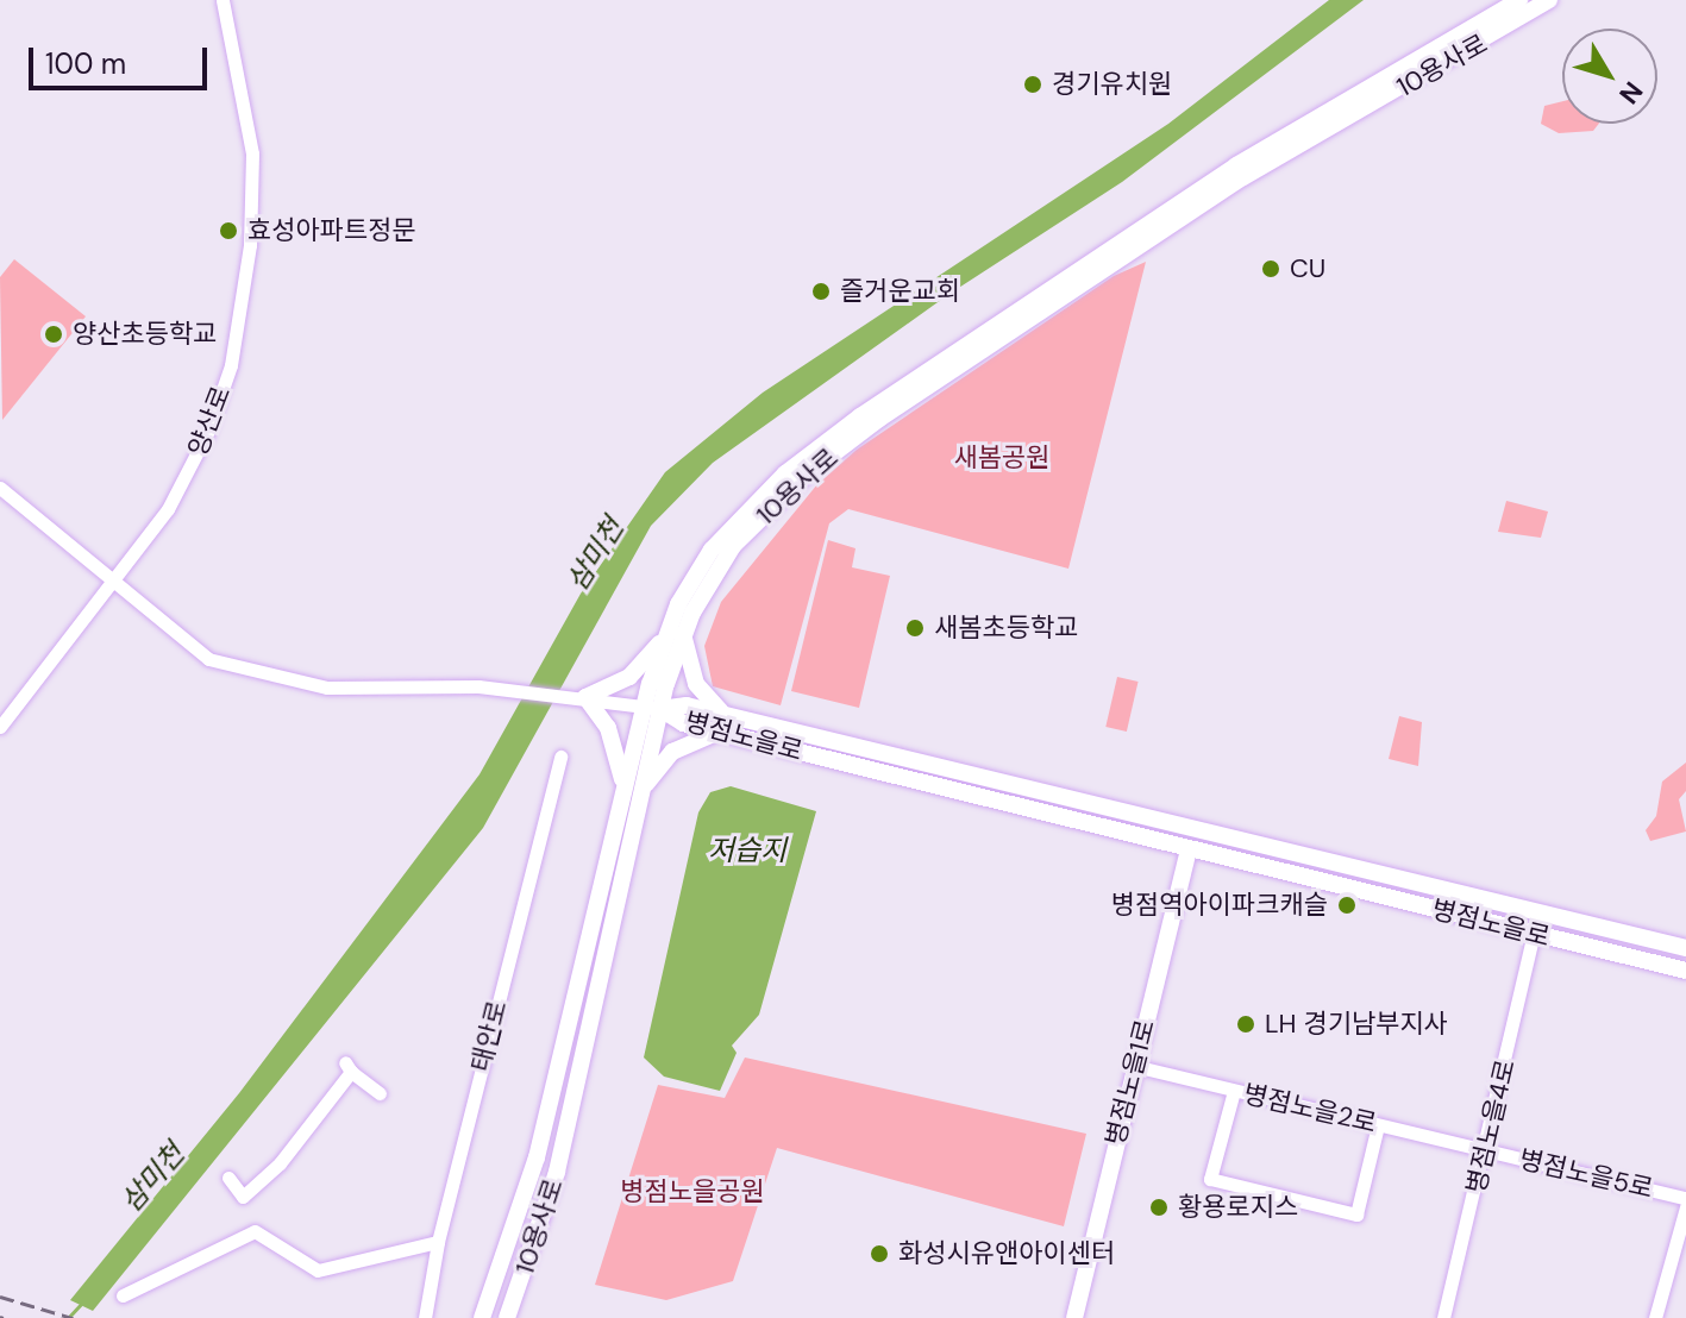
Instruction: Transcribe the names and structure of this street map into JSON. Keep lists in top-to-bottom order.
{
  "streets": {
    "street": [
      "10용사로",
      "양산로",
      "병점노을로",
      "태안로",
      "병점노을1로",
      "병점노을2로",
      "병점노을4로",
      "병점노을5로"
    ]
  },
  "crossings": [
    ["10용사로", "병점노을로"],
    ["병점노을로", "병점노을1로"],
    ["병점노을로", "병점노을4로"],
    ["병점노을1로", "병점노을2로"],
    ["병점노을2로", "병점노을4로"],
    ["병점노을2로", "병점노을5로"],
    ["병점노을4로", "병점노을5로"]
  ],
  "water": ["삼미천", "저습지"],
  "parks": ["새봄공원", "병점노을공원"],
  "places": [
    "경기유치원",
    "효성아파트정문",
    "CU",
    "즐거운교회",
    "양산초등학교",
    "새봄초등학교",
    "병점역아이파크캐슬",
    "LH 경기남부지사",
    "황용로지스",
    "화성시유앤아이센터"
  ],
  "scale_bar": "100 m",
  "north": "bottom right"
}
